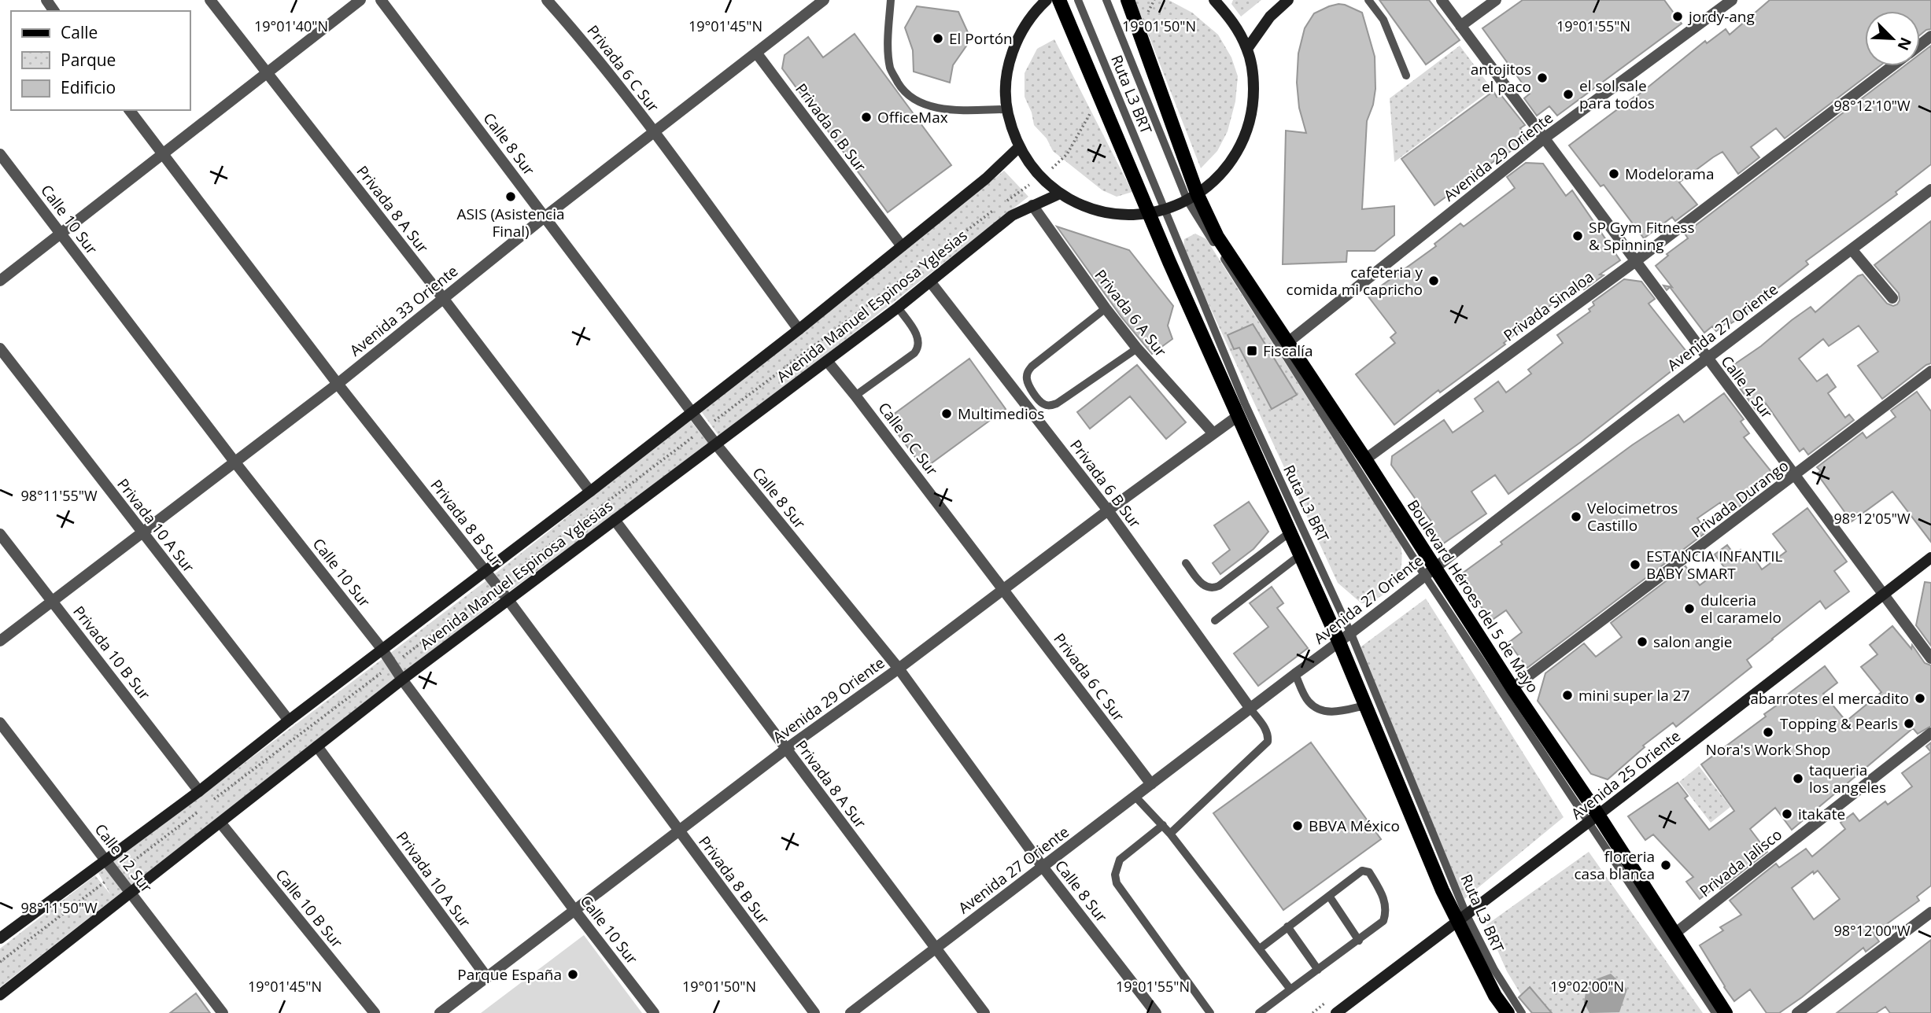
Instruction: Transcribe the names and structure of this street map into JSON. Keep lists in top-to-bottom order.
{
  "streets": {
    "main road": ["Avenida Manuel Espinosa Yglesias", "Boulevard Héroes del 5 de Mayo", "Avenida 25 Oriente"],
    "street": [
      "Privada 6 C Sur",
      "Privada 6 B Sur",
      "Calle 8 Sur",
      "Avenida 29 Oriente",
      "Privada 8 A Sur",
      "Calle 10 Sur",
      "Privada Sinaloa",
      "Avenida 33 Oriente",
      "Privada 6 A Sur",
      "Avenida 27 Oriente",
      "Calle 4 Sur",
      "Calle 6 C Sur",
      "Privada Durango",
      "Privada 8 B Sur",
      "Privada 10 A Sur",
      "Privada 10 B Sur",
      "Calle 12 Sur",
      "Privada Jalisco",
      "Calle 10 B Sur"
    ],
    "lane": ["Ruta L3 BRT"]
  },
  "crossings": [
    ["Privada 6 C Sur", "Avenida 29 Oriente"],
    ["Privada 6 C Sur", "Avenida 33 Oriente"],
    ["Privada 6 C Sur", "Avenida 27 Oriente"],
    ["Privada 6 C Sur", "Calle 6 C Sur"],
    ["Ruta L3 BRT", "Avenida 27 Oriente"],
    ["Ruta L3 BRT", "Avenida 25 Oriente"],
    ["Privada 6 B Sur", "Avenida 29 Oriente"],
    ["Privada 6 B Sur", "Avenida Manuel Espinosa Yglesias"],
    ["Privada 6 B Sur", "Avenida 33 Oriente"],
    ["Privada 6 B Sur", "Avenida 27 Oriente"],
    ["Calle 8 Sur", "Avenida 29 Oriente"],
    ["Calle 8 Sur", "Avenida Manuel Espinosa Yglesias"],
    ["Calle 8 Sur", "Avenida 33 Oriente"],
    ["Calle 8 Sur", "Avenida 27 Oriente"],
    ["Avenida 29 Oriente", "Privada 8 A Sur"],
    ["Avenida 29 Oriente", "Calle 10 Sur"],
    ["Avenida 29 Oriente", "Privada 6 A Sur"],
    ["Avenida 29 Oriente", "Calle 4 Sur"],
    ["Avenida 29 Oriente", "Calle 6 C Sur"],
    ["Avenida 29 Oriente", "Privada 8 B Sur"],
    ["Avenida 29 Oriente", "Privada 10 A Sur"],
    ["Avenida 29 Oriente", "Boulevard Héroes del 5 de Mayo"],
    ["Privada 8 A Sur", "Avenida Manuel Espinosa Yglesias"],
    ["Privada 8 A Sur", "Avenida 33 Oriente"],
    ["Privada 8 A Sur", "Avenida 27 Oriente"],
    ["Calle 10 Sur", "Avenida Manuel Espinosa Yglesias"],
    ["Calle 10 Sur", "Avenida 33 Oriente"],
    ["Avenida Manuel Espinosa Yglesias", "Privada 6 A Sur"],
    ["Avenida Manuel Espinosa Yglesias", "Calle 6 C Sur"],
    ["Avenida Manuel Espinosa Yglesias", "Privada 8 B Sur"],
    ["Avenida Manuel Espinosa Yglesias", "Privada 10 A Sur"],
    ["Avenida Manuel Espinosa Yglesias", "Privada 10 B Sur"],
    ["Avenida Manuel Espinosa Yglesias", "Calle 12 Sur"],
    ["Avenida Manuel Espinosa Yglesias", "Calle 10 B Sur"],
    ["Privada Sinaloa", "Calle 4 Sur"],
    ["Privada Sinaloa", "Boulevard Héroes del 5 de Mayo"],
    ["Avenida 33 Oriente", "Privada 8 B Sur"],
    ["Avenida 33 Oriente", "Privada 10 A Sur"],
    ["Avenida 33 Oriente", "Privada 10 B Sur"],
    ["Avenida 27 Oriente", "Calle 4 Sur"],
    ["Avenida 27 Oriente", "Boulevard Héroes del 5 de Mayo"],
    ["Calle 4 Sur", "Privada Durango"],
    ["Calle 4 Sur", "Avenida 25 Oriente"],
    ["Privada Durango", "Boulevard Héroes del 5 de Mayo"],
    ["Boulevard Héroes del 5 de Mayo", "Avenida 25 Oriente"],
    ["Boulevard Héroes del 5 de Mayo", "Privada Jalisco"]
  ],
  "places": {
    "other": [
      "jordy-ang",
      "El Portón",
      "antojitos el paco",
      "el sol sale para todos",
      "OfficeMax",
      "Modelorama",
      "ASIS (Asistencia Final)",
      "SP Gym Fitness & Spinning",
      "cafeteria y comida mi capricho",
      "Multimedios",
      "Velocimetros Castillo",
      "ESTANCIA INFANTIL BABY SMART",
      "dulceria el caramelo",
      "salon angie",
      "mini super la 27",
      "abarrotes el mercadito",
      "Topping & Pearls",
      "Nora's Work Shop",
      "taqueria los angeles",
      "itakate",
      "BBVA México",
      "floreria casa blanca",
      "Parque España"
    ],
    "transit": ["Fiscalía"]
  },
  "legend": ["Calle", "Parque", "Edificio"],
  "north": "bottom right",
  "coordinates": [
    "19°01'40\"N",
    "19°01'45\"N",
    "19°01'50\"N",
    "19°01'55\"N",
    "98°12'10\"W",
    "98°11'55\"W",
    "98°12'05\"W",
    "98°11'50\"W",
    "98°12'00\"W",
    "19°02'00\"N"
  ]
}
